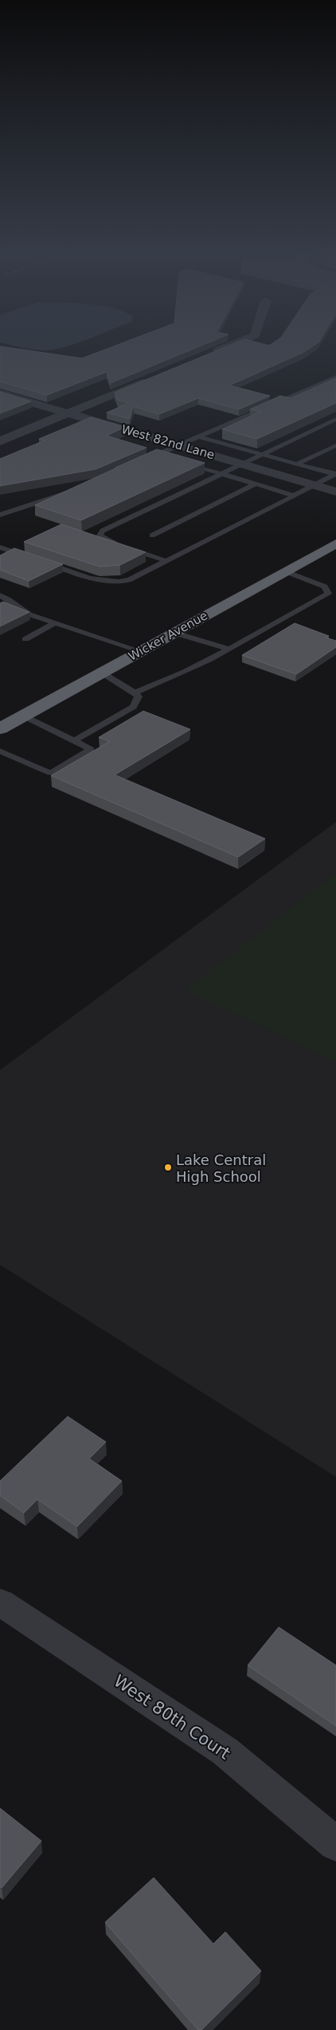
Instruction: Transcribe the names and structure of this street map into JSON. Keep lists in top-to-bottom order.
{
  "streets": {
    "highway": ["Wicker Avenue"],
    "street": ["West 82nd Lane", "West 80th Court"]
  },
  "places": ["Lake Central High School"]
}
